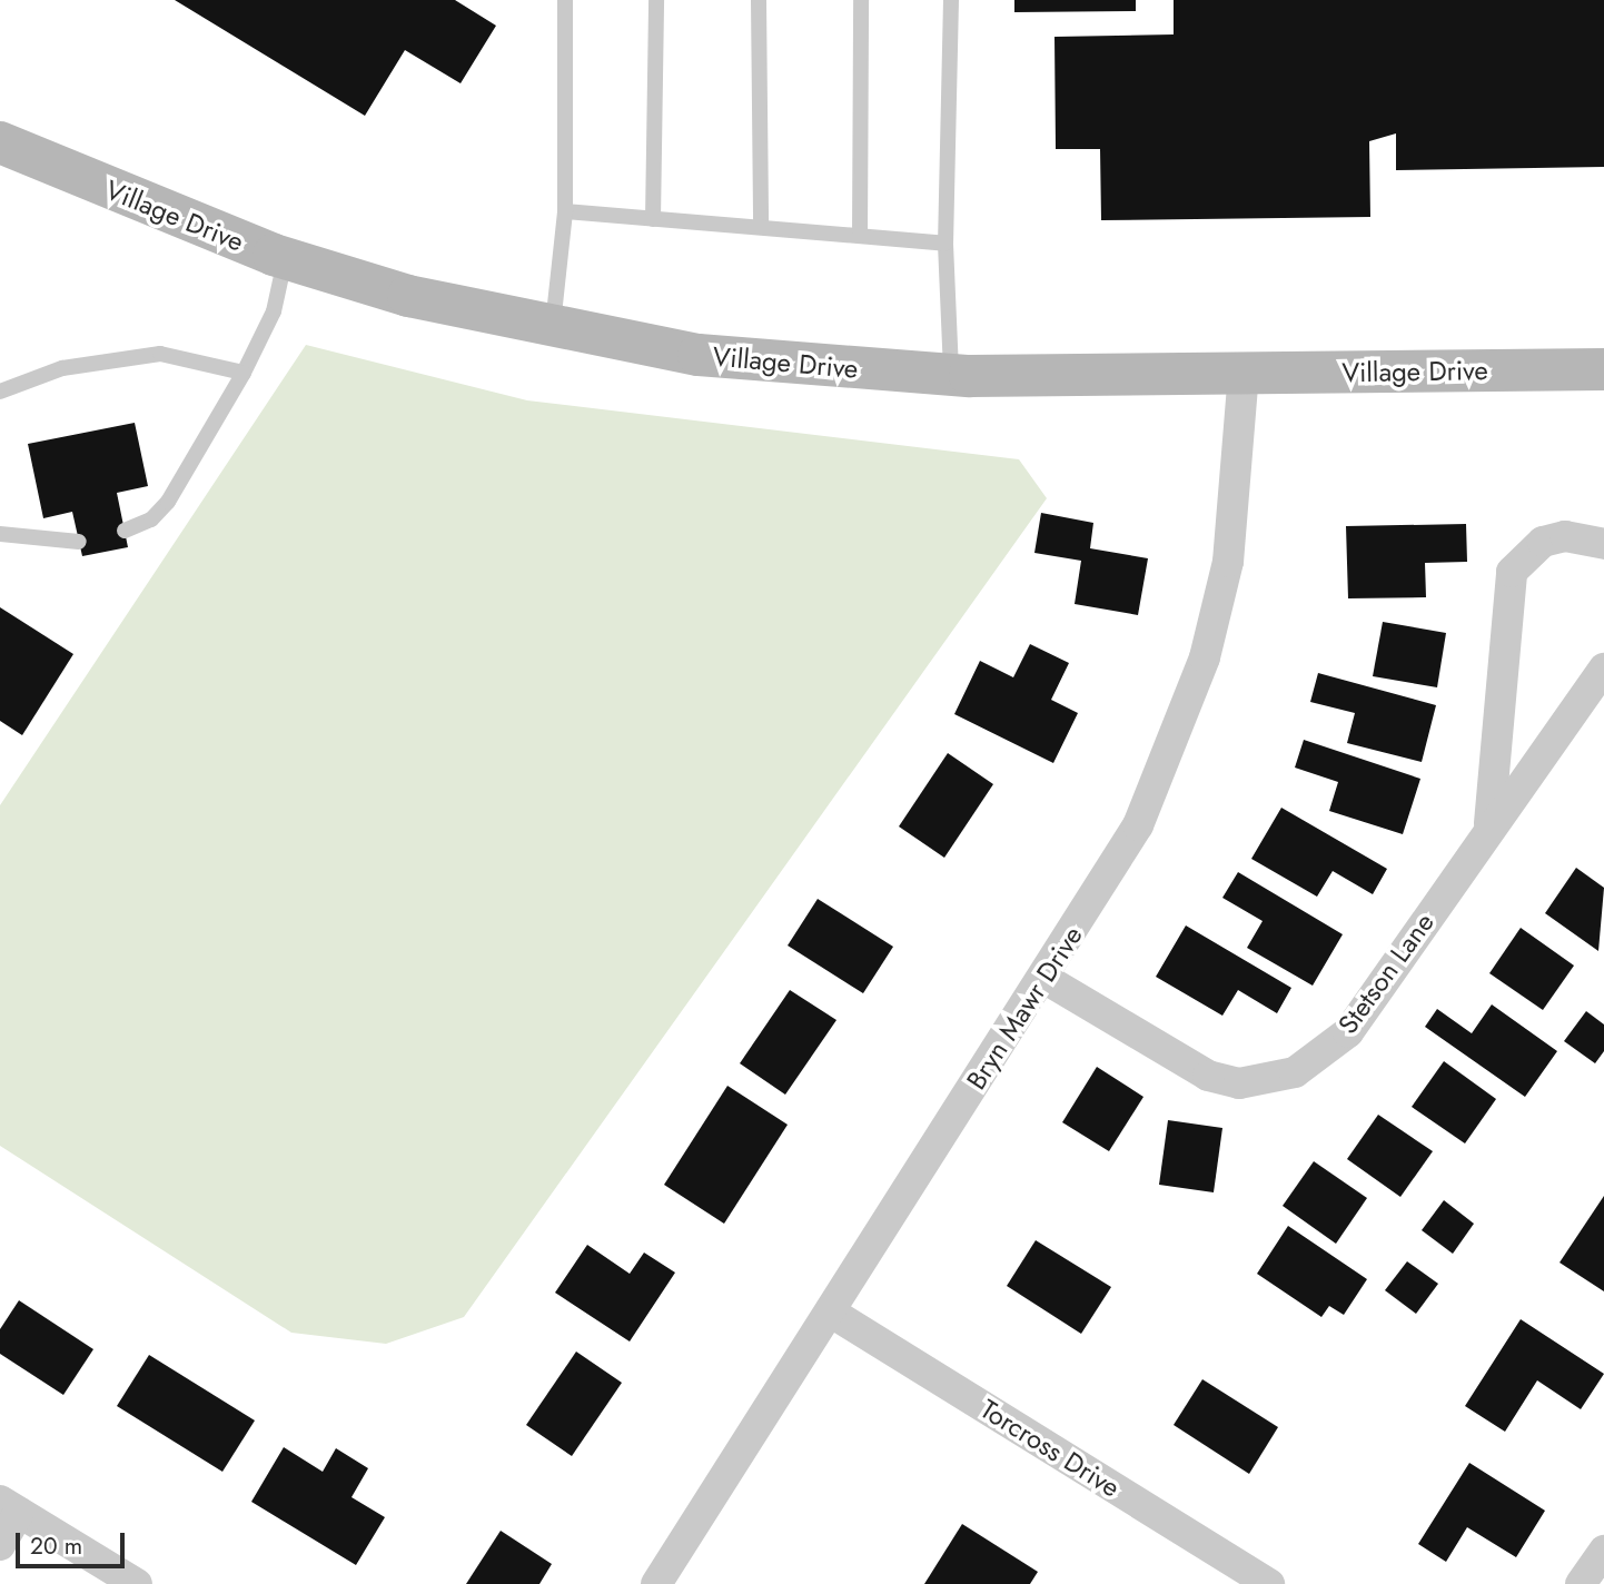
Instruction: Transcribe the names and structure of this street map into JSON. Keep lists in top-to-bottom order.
{
  "streets": {
    "main road": ["Village Drive"],
    "street": ["Stetson Lane", "Bryn Mawr Drive", "Torcross Drive"]
  },
  "crossings": [
    ["Village Drive", "Bryn Mawr Drive"],
    ["Stetson Lane", "Bryn Mawr Drive"],
    ["Bryn Mawr Drive", "Torcross Drive"]
  ],
  "scale_bar": "20 m"
}
